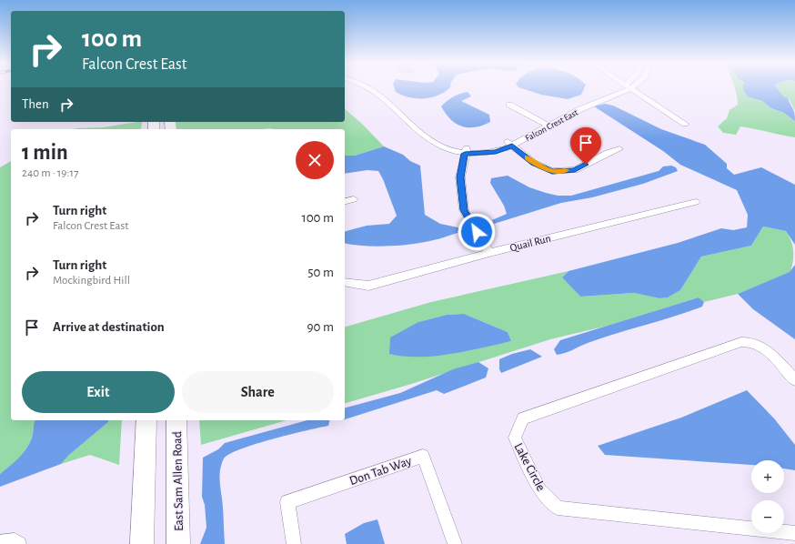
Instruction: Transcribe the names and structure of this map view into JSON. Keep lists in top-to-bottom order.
{
  "streets": {
    "main road": ["East Sam Allen Road"],
    "street": [
      "Falcon Crest East",
      "Quail Run",
      "Lake Circle",
      "Don Tab Way"
    ]
  },
  "page": {
    "turn": ["100 m", "Falcon Crest East"],
    "then": "Then",
    "heading": ["1 min", "240 m · 19:17"],
    "list": [
      {
        "name": "Turn right",
        "note": "Falcon Crest East",
        "value": "100 m"
      },
      {
        "name": "Turn right",
        "note": "Mockingbird Hill",
        "value": "50 m"
      },
      {
        "name": "Arrive at destination",
        "value": "90 m"
      }
    ],
    "buttons": ["Exit", "Share"],
    "map_buttons": ["+", "−"]
  }
}
